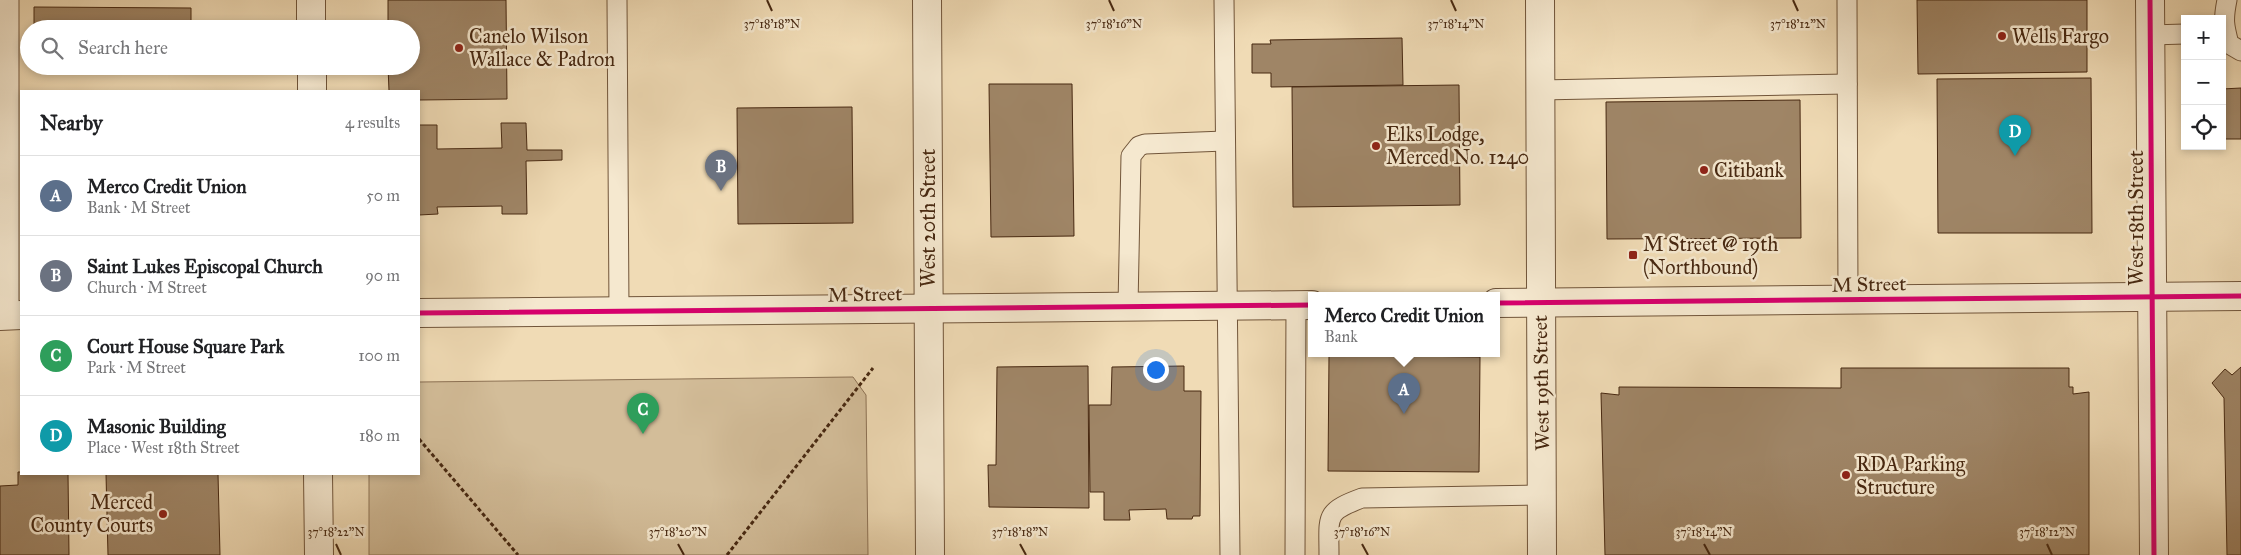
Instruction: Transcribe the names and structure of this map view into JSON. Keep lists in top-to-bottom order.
{
  "streets": {
    "street": [
      "West 20th Street",
      "West 18th Street",
      "M Street",
      "West 19th Street"
    ]
  },
  "crossings": [
    ["West 20th Street", "M Street"],
    ["West 18th Street", "M Street"],
    ["M Street", "West 19th Street"]
  ],
  "places": {
    "other": [
      "Wells Fargo",
      "Canelo Wilson Wallace & Padron",
      "Elks Lodge, Merced No. 1240",
      "Citibank",
      "RDA Parking Structure",
      "Merced County Courts"
    ],
    "transit": ["M Street @ 19th (Northbound)"]
  },
  "page": {
    "map_buttons": ["+", "−"],
    "search": "Search here",
    "heading": ["Nearby", "4 results"],
    "pins": [
      "D",
      "B",
      "A",
      "C"
    ],
    "list": [
      {
        "mark": "A",
        "name": "Merco Credit Union",
        "note": "Bank · M Street",
        "value": "50 m"
      },
      {
        "mark": "B",
        "name": "Saint Lukes Episcopal Church",
        "note": "Church · M Street",
        "value": "90 m"
      },
      {
        "mark": "C",
        "name": "Court House Square Park",
        "note": "Park · M Street",
        "value": "100 m"
      },
      {
        "mark": "D",
        "name": "Masonic Building",
        "note": "Place · West 18th Street",
        "value": "180 m"
      }
    ],
    "popup": ["Merco Credit Union", "Bank"]
  },
  "coordinates": [
    "37°18'18\"N",
    "37°18'16\"N",
    "37°18'14\"N",
    "37°18'12\"N",
    "37°18'22\"N",
    "37°18'20\"N"
  ]
}
